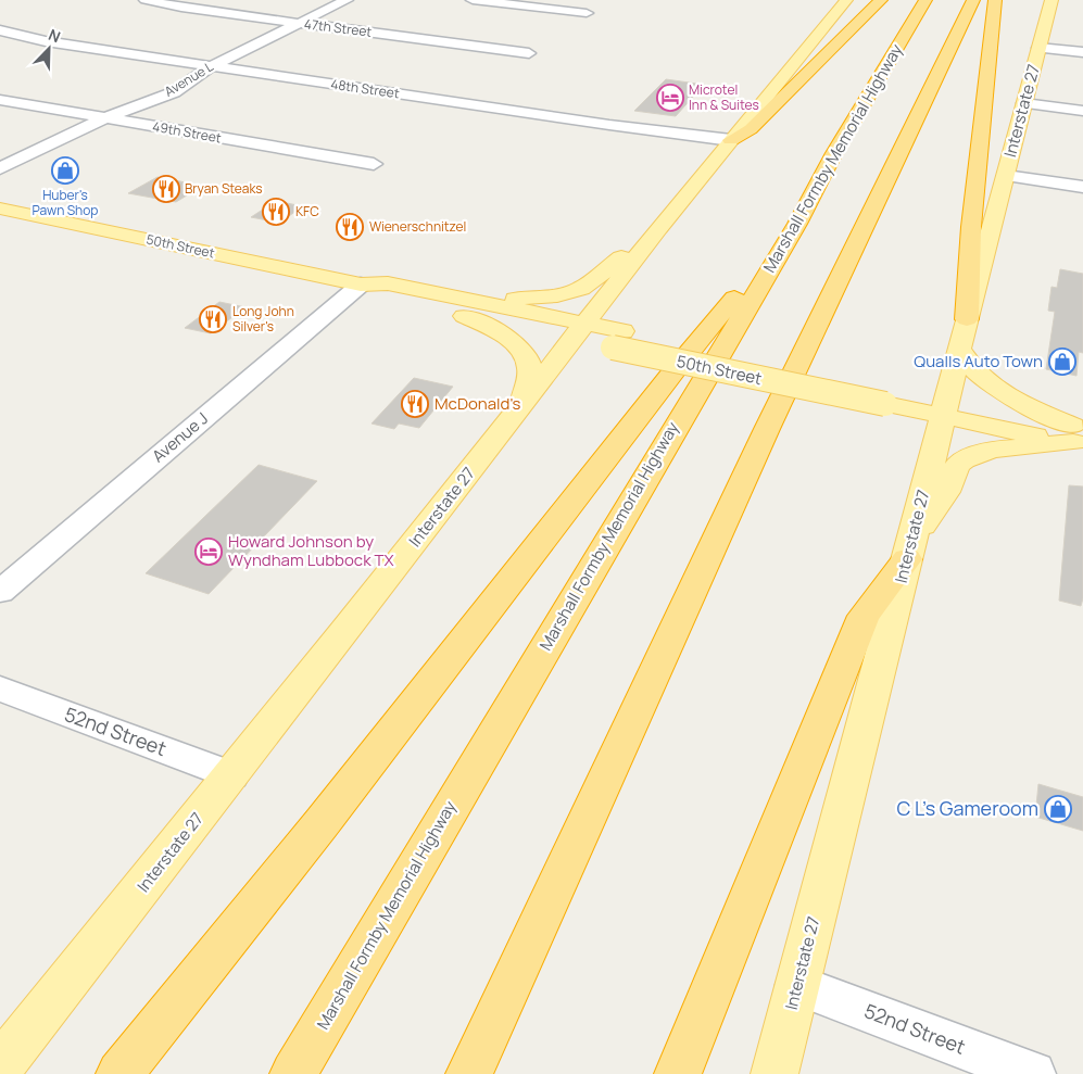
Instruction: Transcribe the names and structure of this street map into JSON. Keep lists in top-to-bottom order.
{
  "streets": {
    "highway": ["Marshall Formby Memorial Highway"],
    "main road": ["Interstate 27", "50th Street"],
    "street": [
      "47th Street",
      "Avenue L",
      "48th Street",
      "49th Street",
      "Avenue J",
      "52nd Street"
    ]
  },
  "crossings": [
    ["47th Street", "Avenue L"],
    ["Avenue L", "48th Street"],
    ["Avenue L", "49th Street"],
    ["48th Street", "Interstate 27"],
    ["Interstate 27", "50th Street"],
    ["Interstate 27", "52nd Street"],
    ["50th Street", "Avenue J"]
  ],
  "places": {
    "hotel": ["Microtel Inn & Suites", "Howard Johnson by Wyndham Lubbock TX"],
    "shop": ["Huber's Pawn Shop", "Qualls Auto Town", "C L's Gameroom"],
    "restaurant": [
      "Bryan Steaks",
      "KFC",
      "Wienerschnitzel",
      "Long John Silver's",
      "McDonald's"
    ]
  },
  "north": "top right"
}
